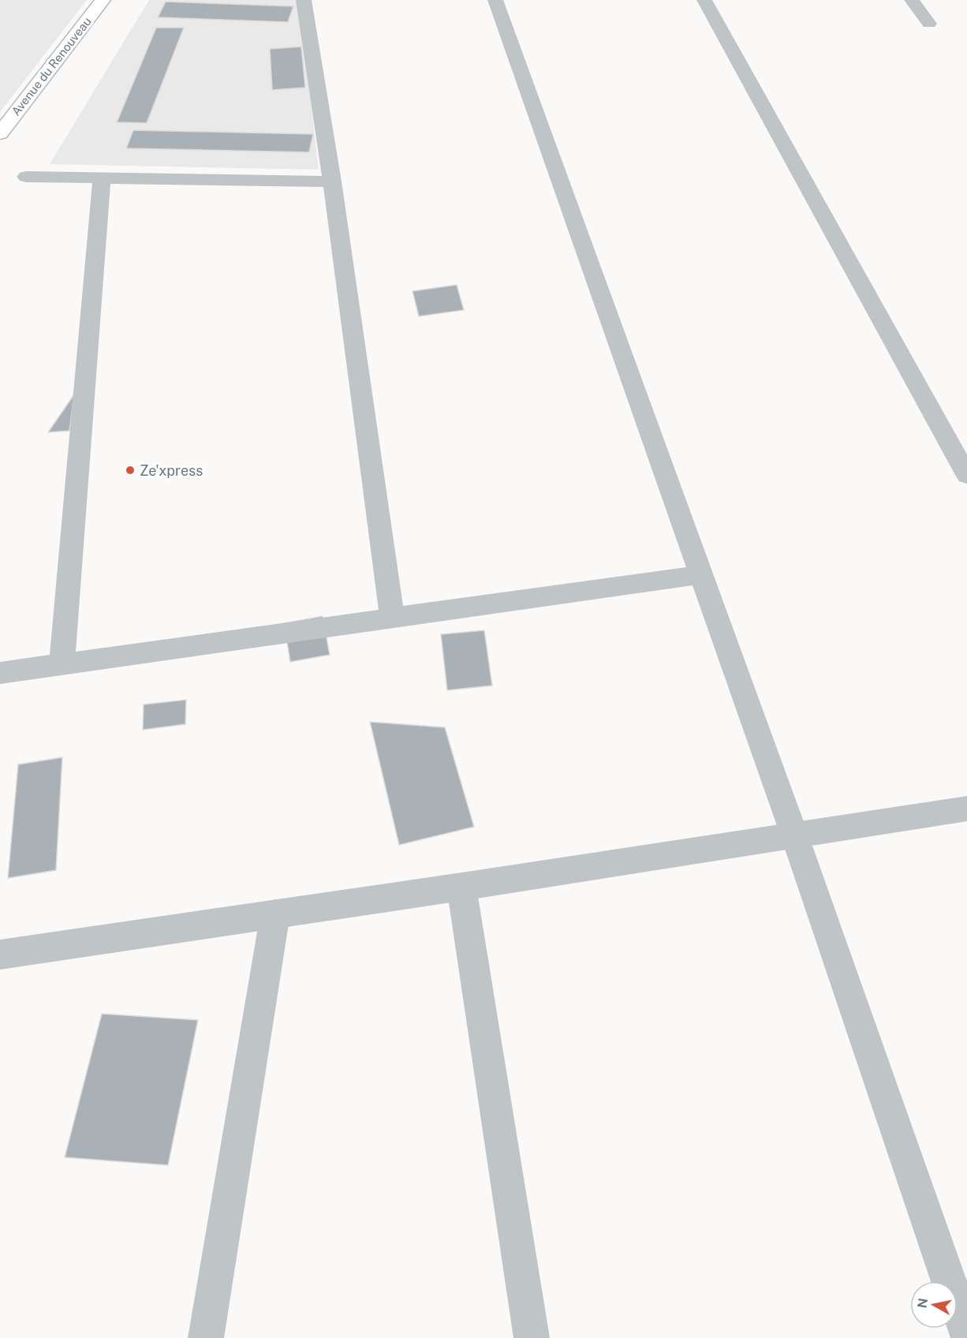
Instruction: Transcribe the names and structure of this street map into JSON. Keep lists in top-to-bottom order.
{
  "streets": {
    "main road": ["Avenue du Renouveau"]
  },
  "places": ["Ze'xpress"],
  "north": "left"
}
